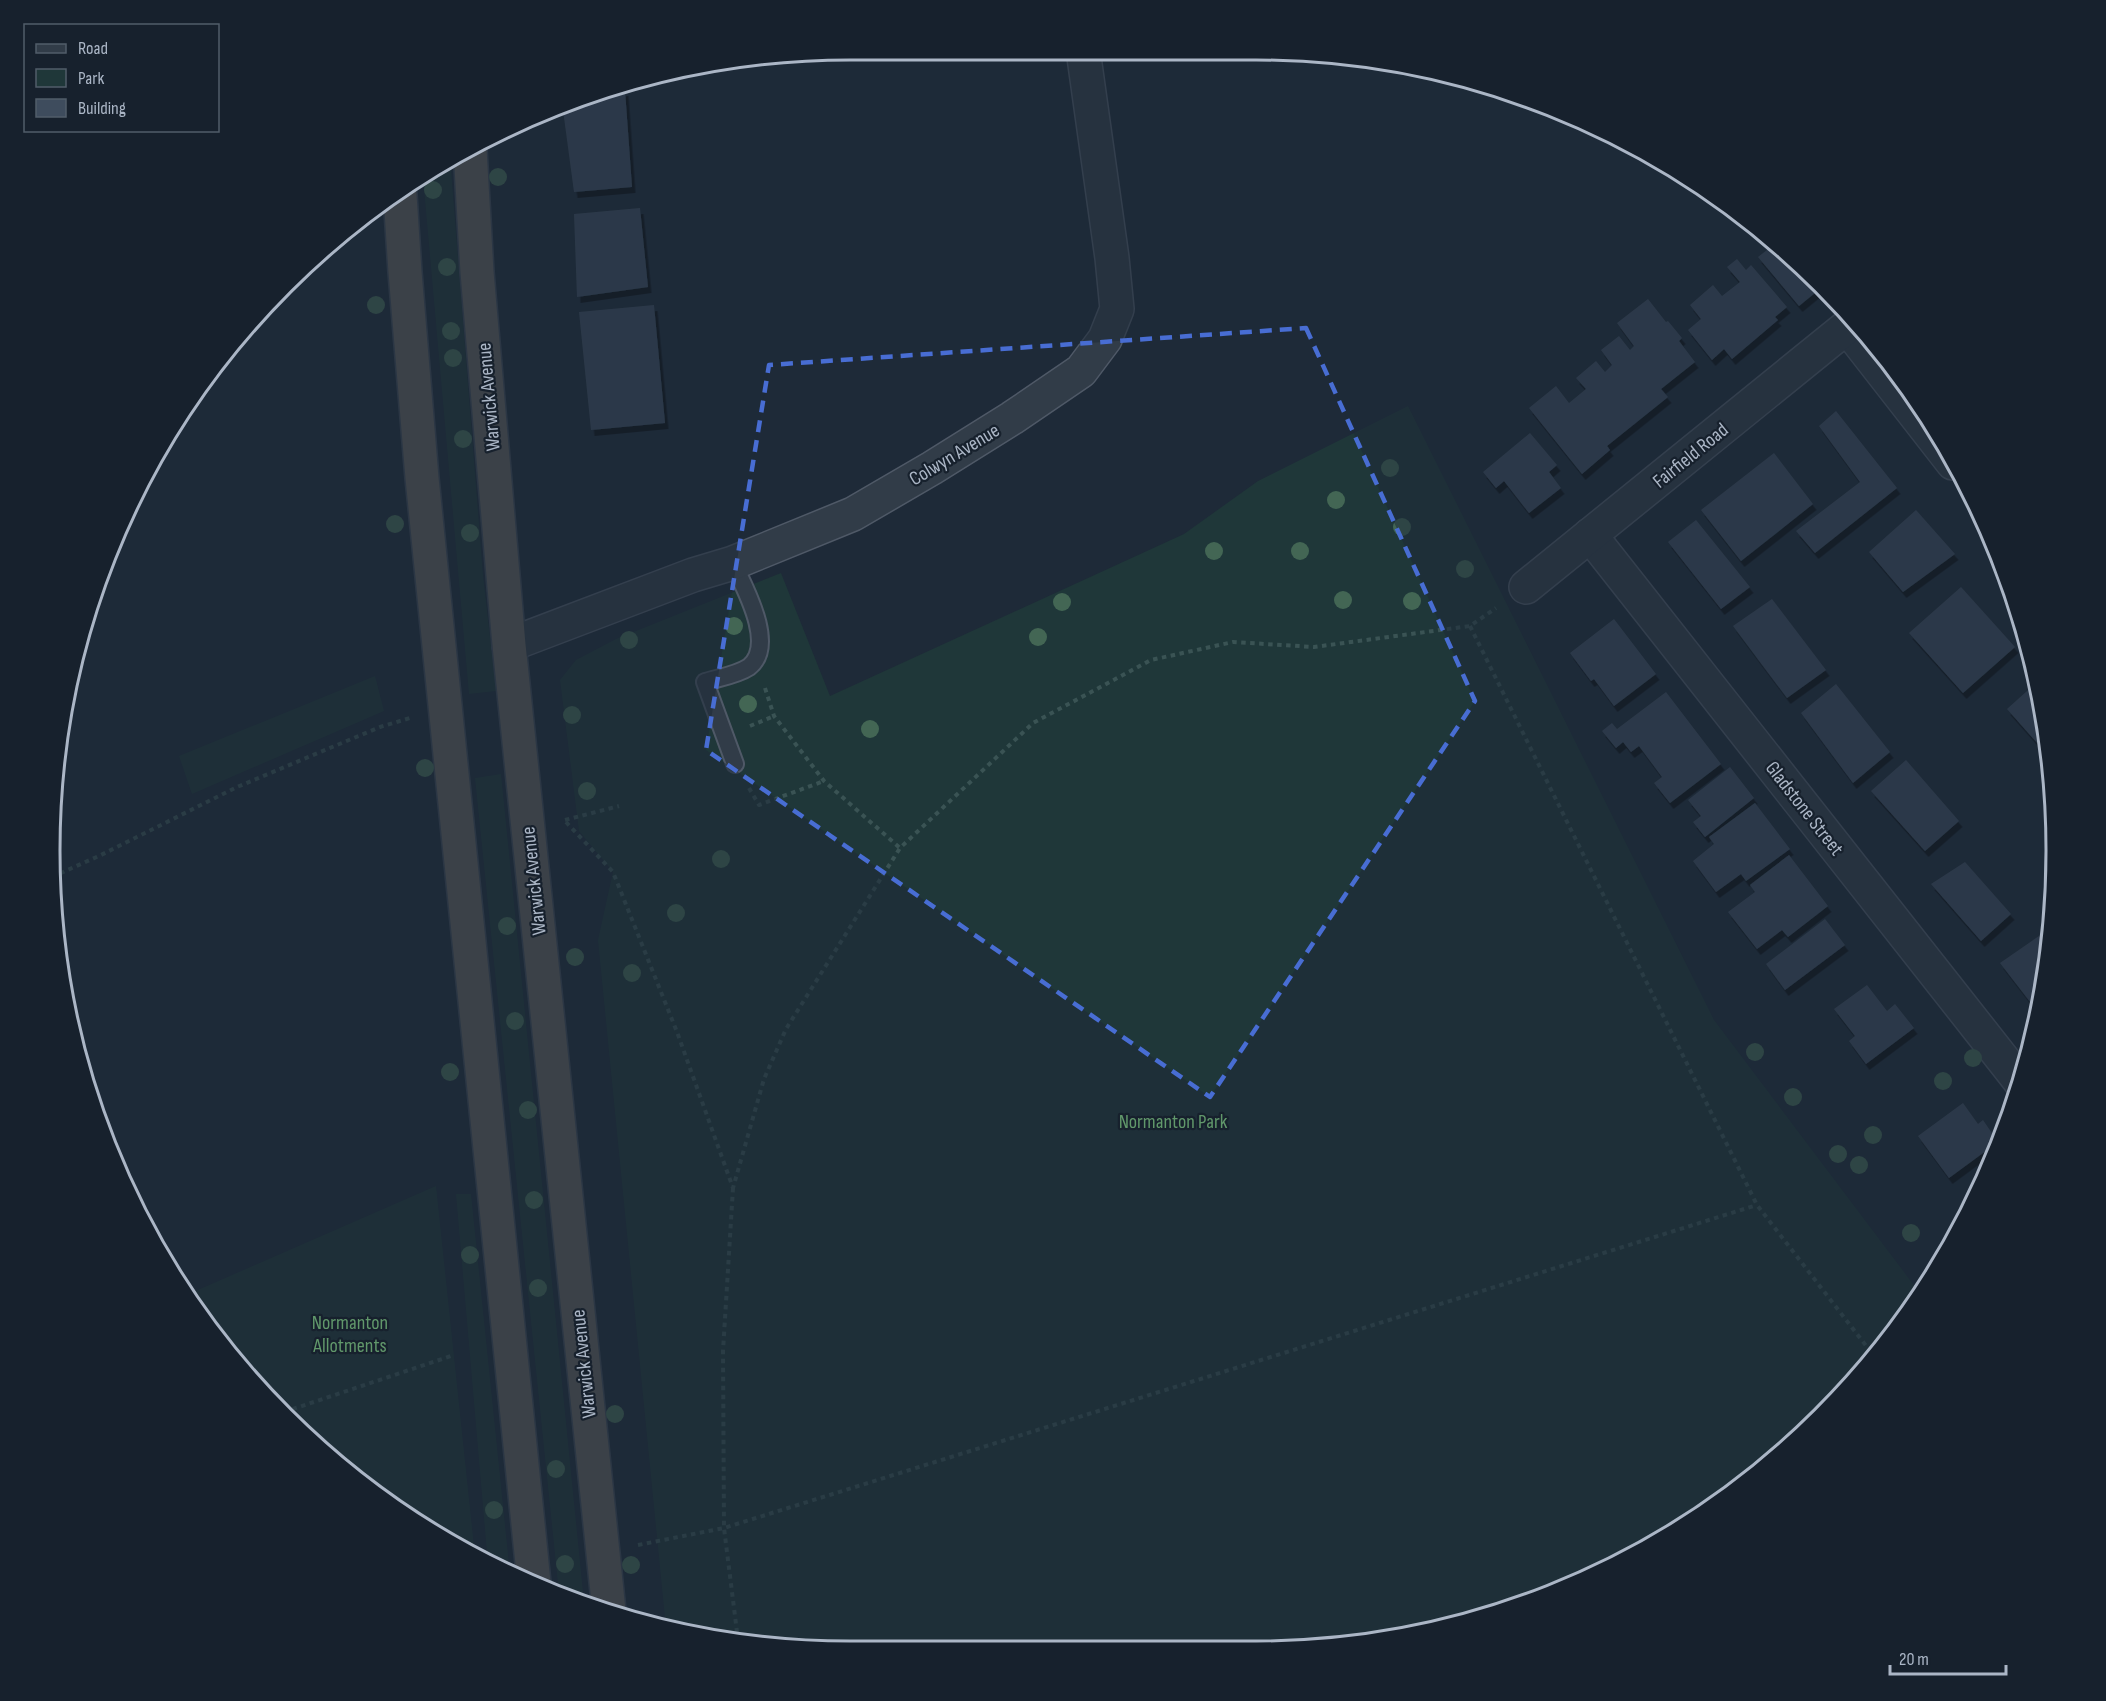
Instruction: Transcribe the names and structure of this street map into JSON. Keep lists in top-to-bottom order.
{
  "streets": {
    "highway": ["Warwick Avenue"],
    "street": ["Colwyn Avenue", "Fairfield Road", "Gladstone Street"]
  },
  "crossings": [
    ["Warwick Avenue", "Colwyn Avenue"],
    ["Fairfield Road", "Gladstone Street"]
  ],
  "parks": ["Normanton Park", "Normanton Allotments"],
  "legend": ["Road", "Park", "Building"],
  "scale_bar": "20 m"
}
